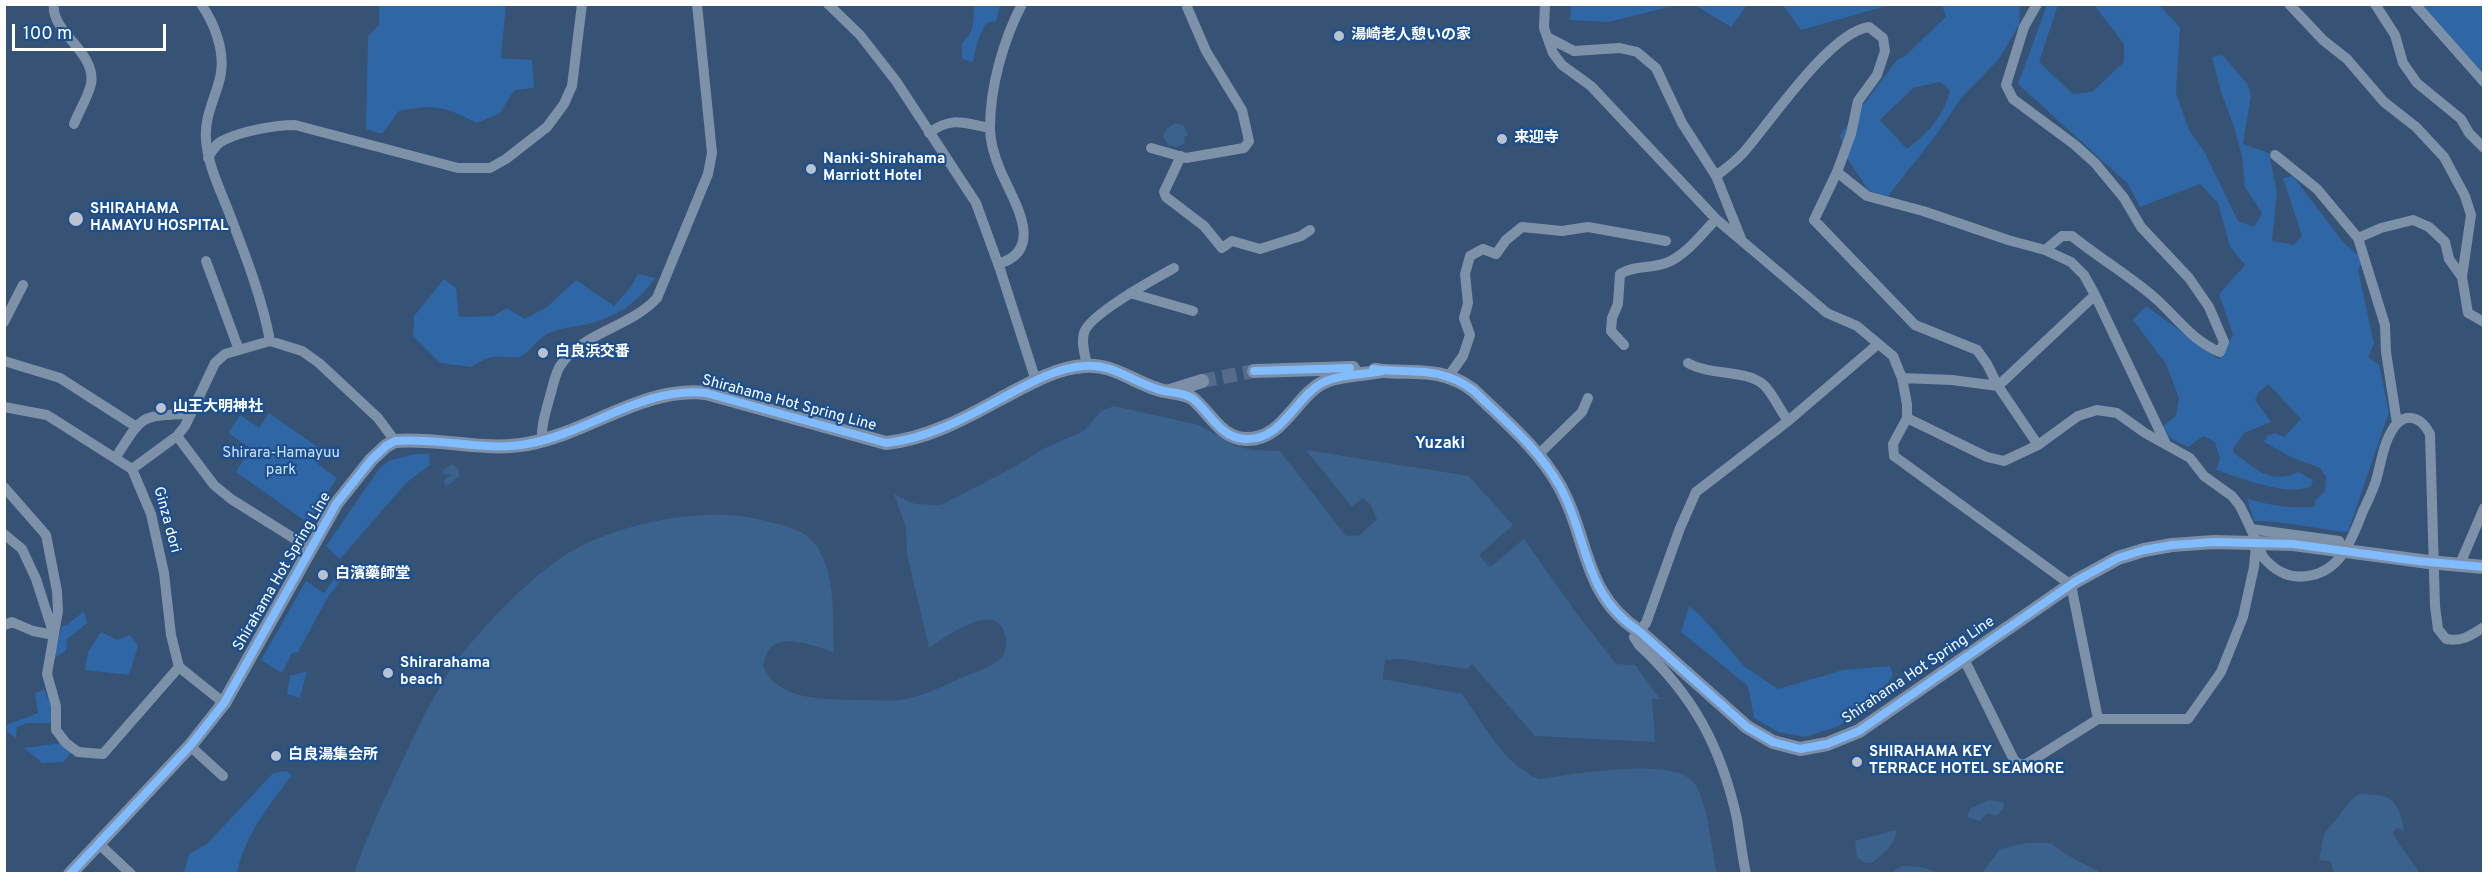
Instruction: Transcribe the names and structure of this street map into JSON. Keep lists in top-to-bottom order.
{
  "streets": {
    "main road": ["Shirahama Hot Spring Line"],
    "street": ["Ginza dori"]
  },
  "districts": ["Yuzaki"],
  "parks": ["Shirara-Hamayuu park"],
  "places": [
    "湯崎老人憩いの家",
    "来迎寺",
    "Nanki-Shirahama Marriott Hotel",
    "SHIRAHAMA HAMAYU HOSPITAL",
    "白良浜交番",
    "山王大明神社",
    "白濱藥師堂",
    "Shirarahama beach",
    "白良湯集会所",
    "SHIRAHAMA KEY TERRACE HOTEL SEAMORE"
  ],
  "scale_bar": "100 m"
}
